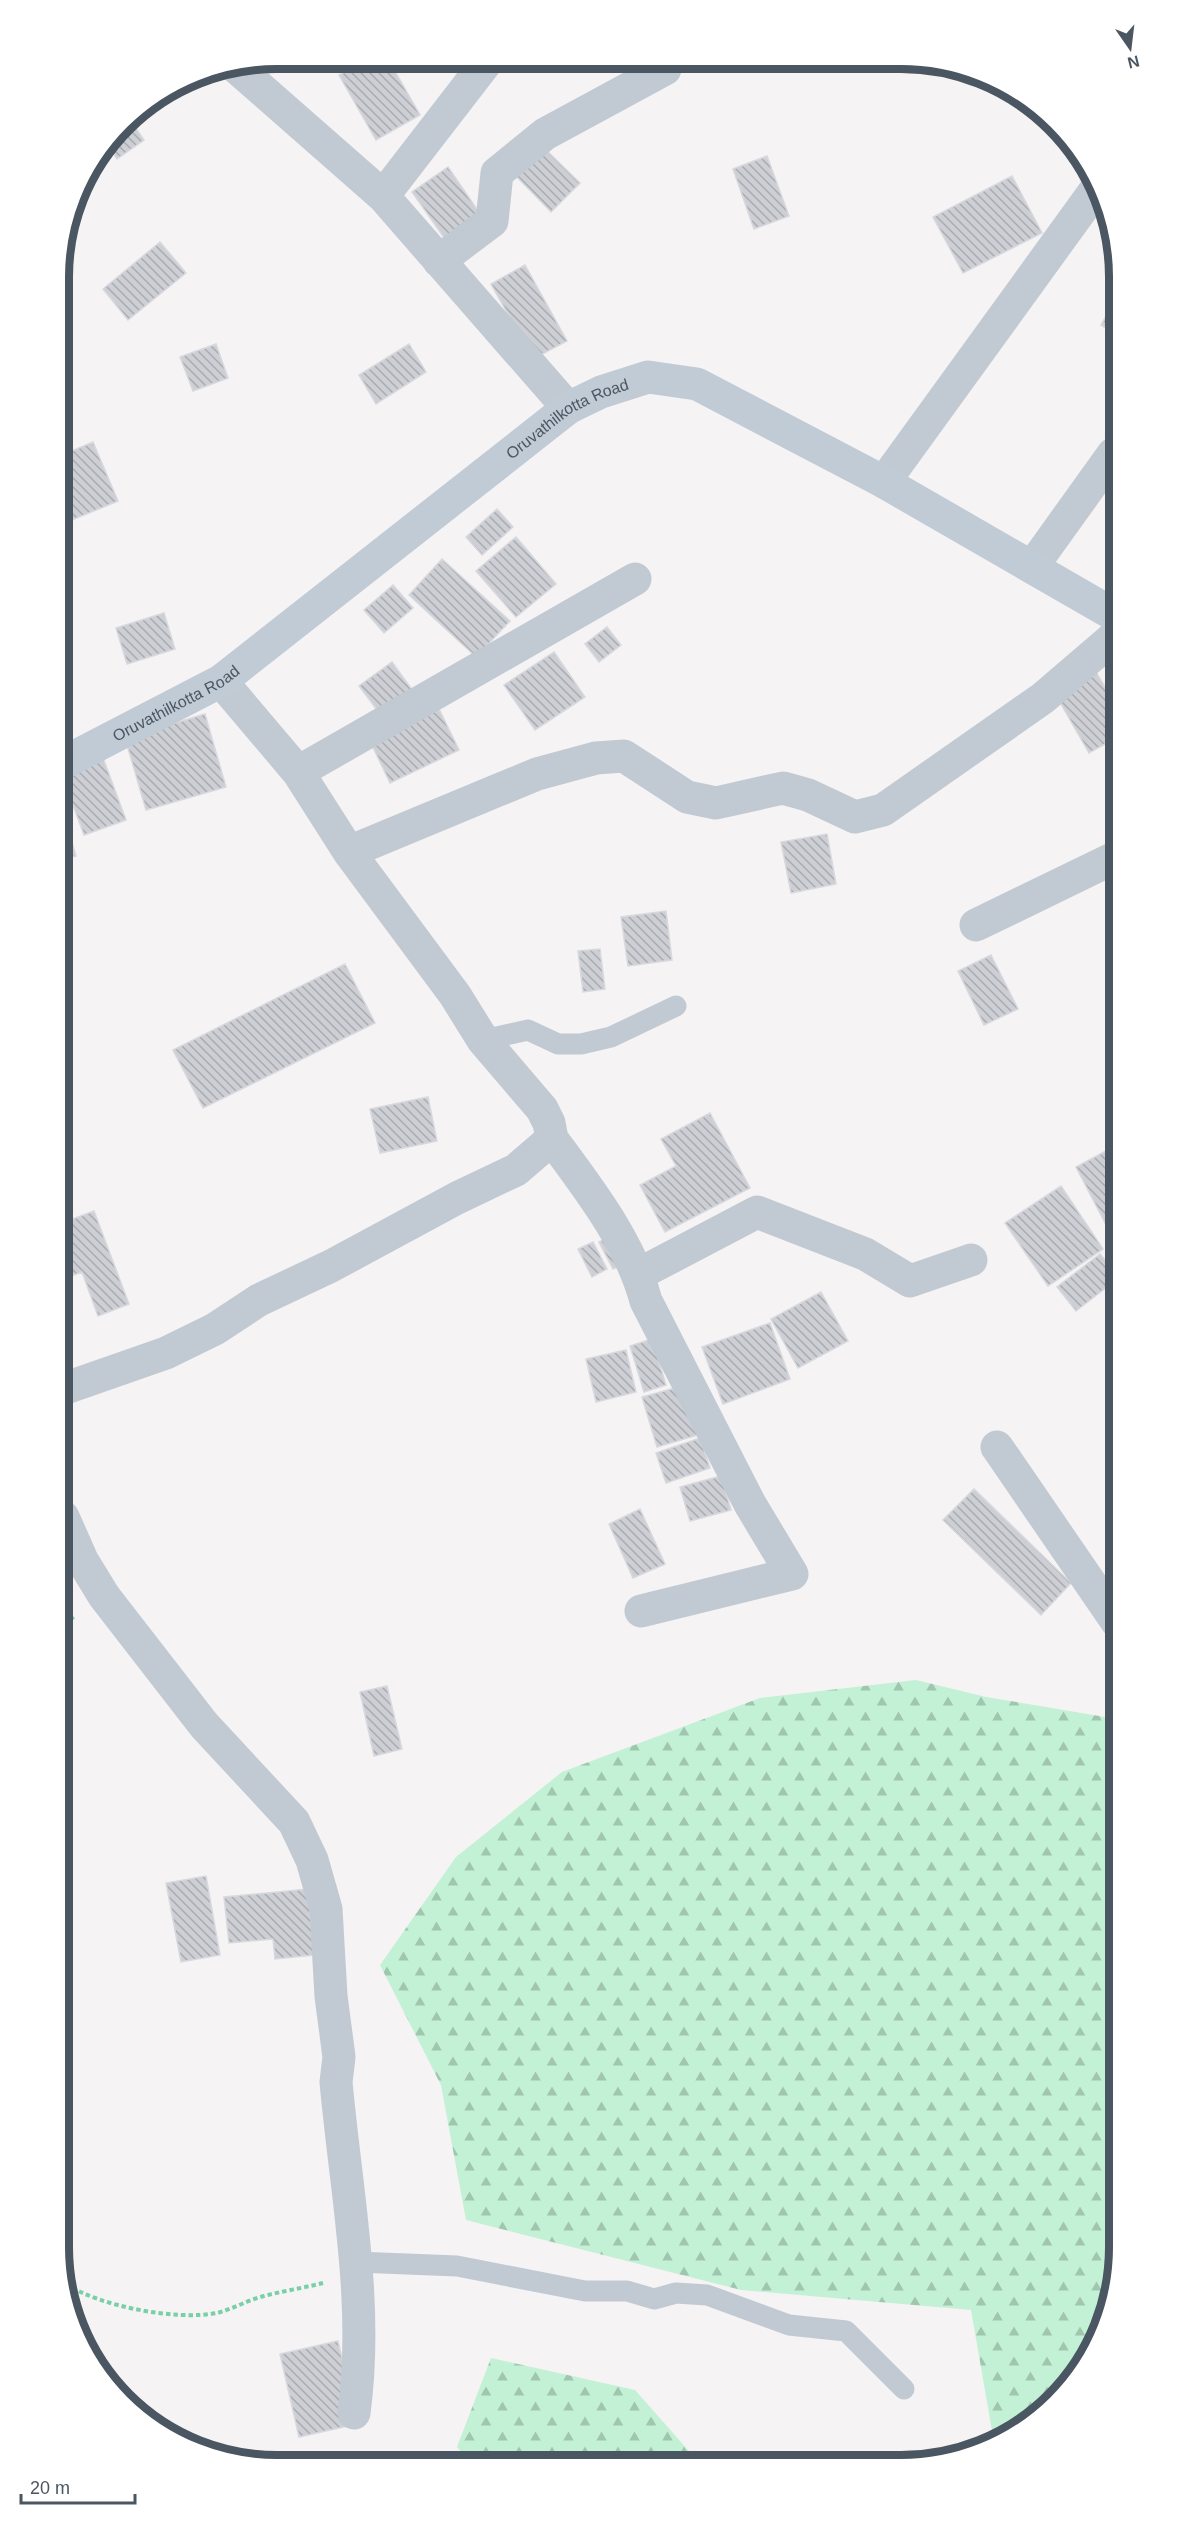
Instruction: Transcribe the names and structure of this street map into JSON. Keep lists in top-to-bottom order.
{
  "streets": {
    "street": ["Oruvathilkotta Road"]
  },
  "scale_bar": "20 m",
  "north": "bottom"
}
